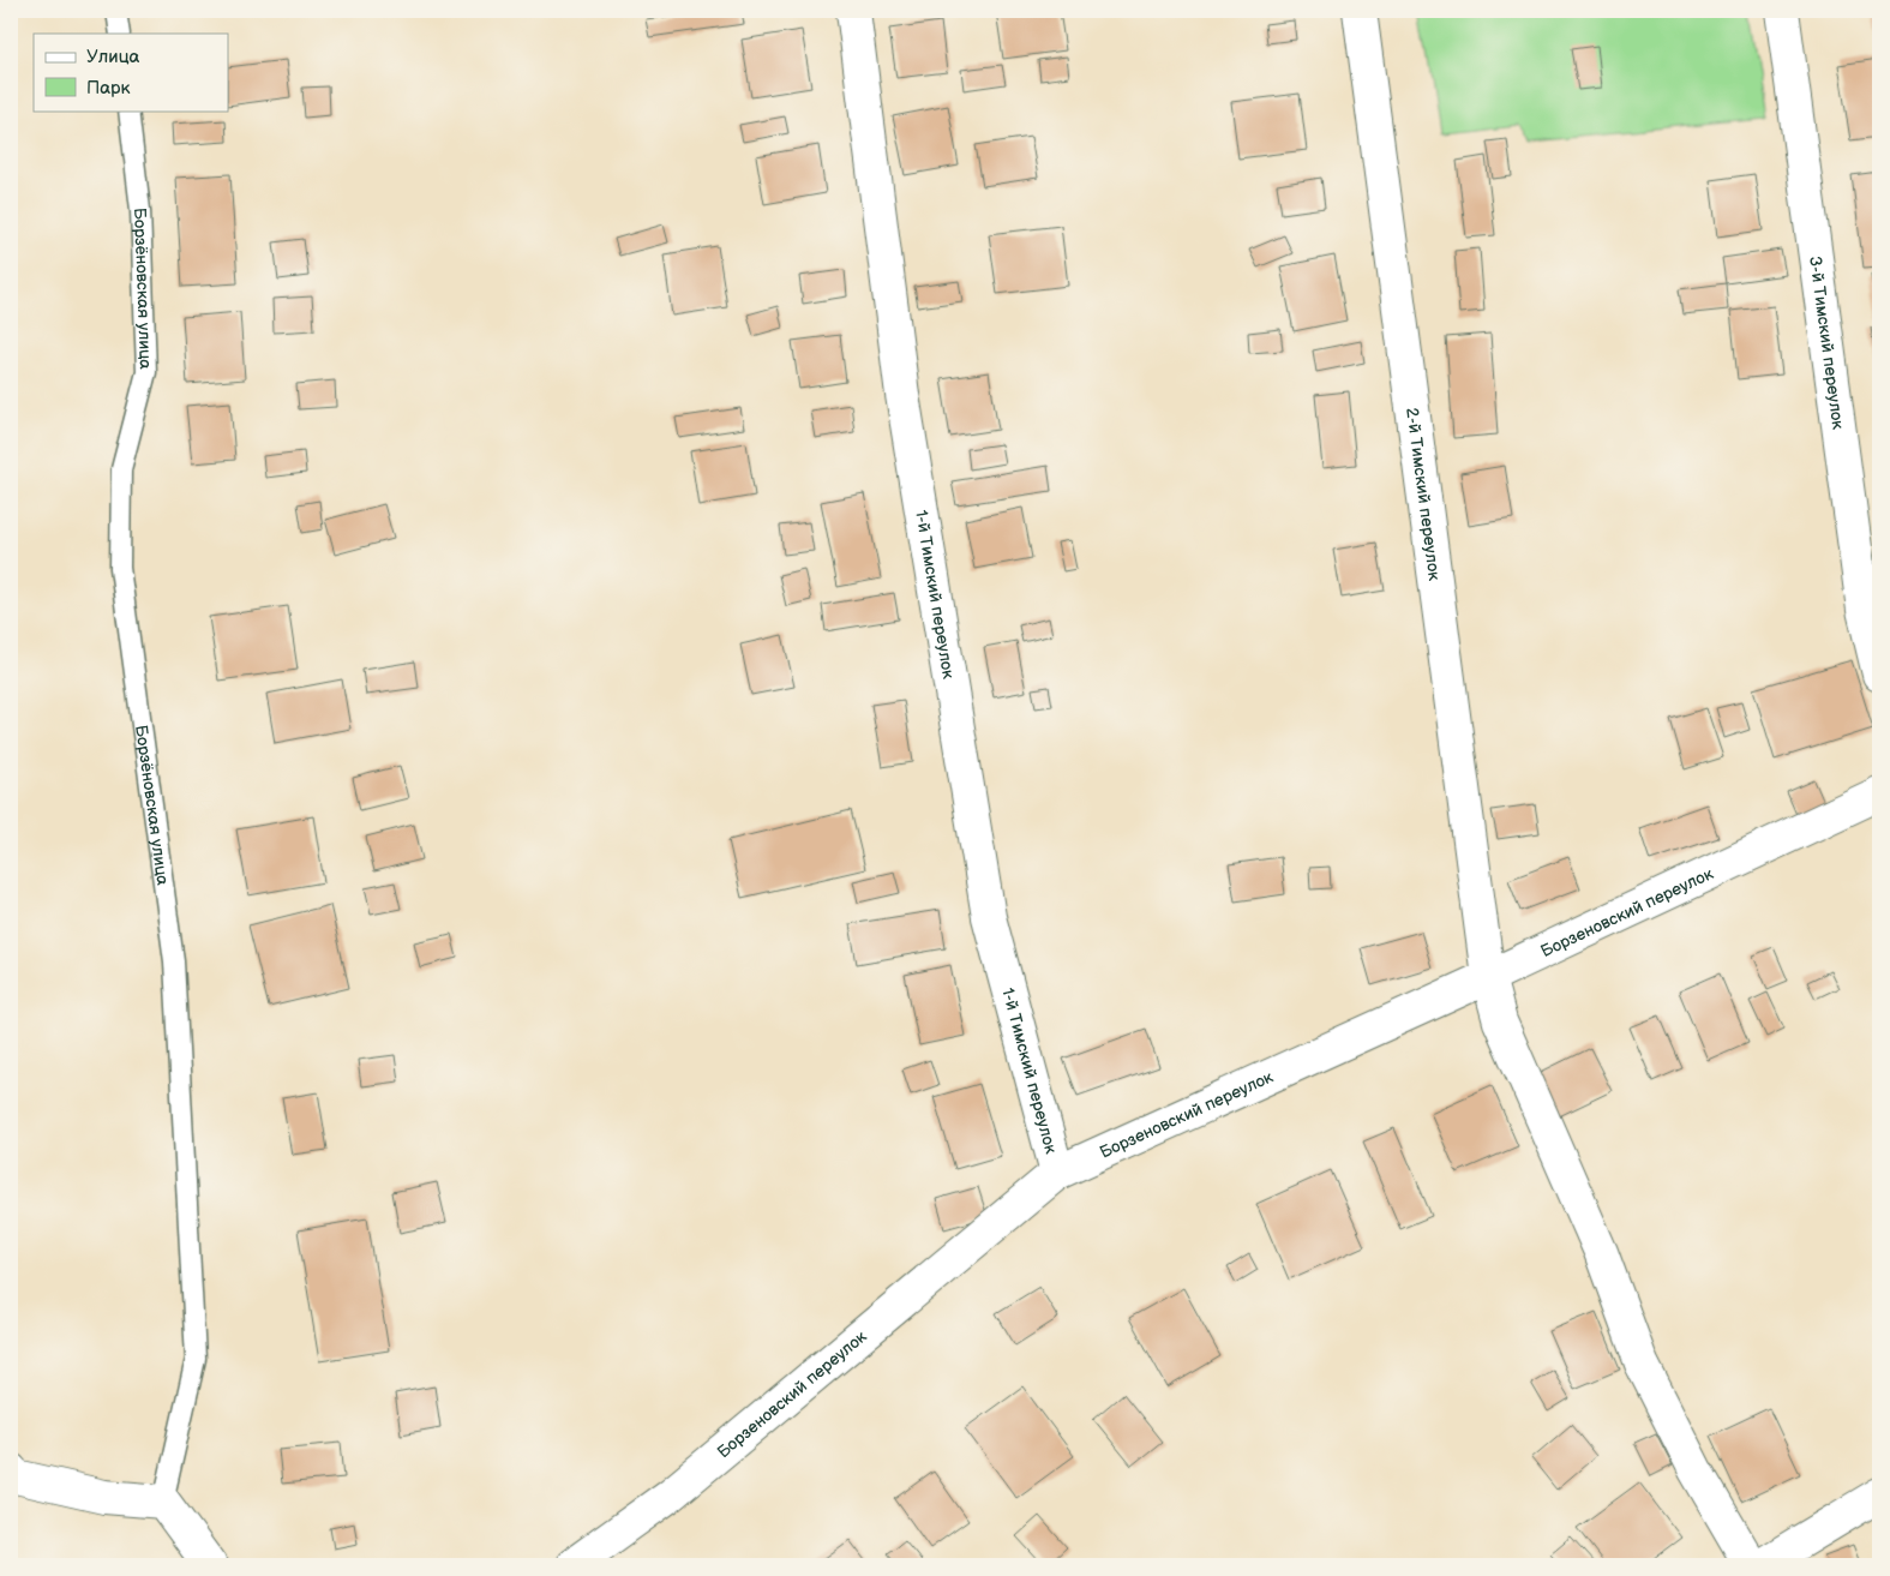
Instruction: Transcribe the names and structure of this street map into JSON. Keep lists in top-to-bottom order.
{
  "streets": {
    "street": [
      "3-й Тимский переулок",
      "2-й Тимский переулок",
      "1-й Тимский переулок",
      "Борзеновский переулок"
    ],
    "lane": ["Борзёновская улица"]
  },
  "crossings": [
    ["2-й Тимский переулок", "Борзеновский переулок"],
    ["1-й Тимский переулок", "Борзеновский переулок"]
  ],
  "legend": ["Улица", "Парк"]
}
